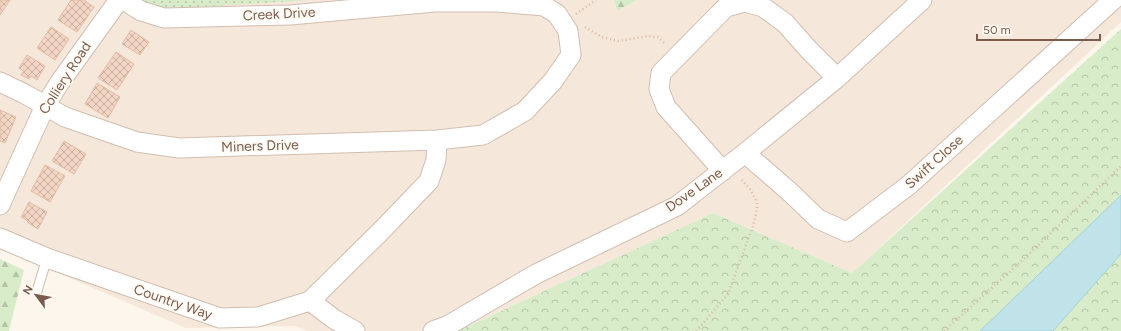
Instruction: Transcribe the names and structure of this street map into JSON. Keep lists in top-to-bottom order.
{
  "streets": {
    "street": [
      "Creek Drive",
      "Colliery Road",
      "Miners Drive",
      "Swift Close",
      "Dove Lane",
      "Country Way"
    ]
  },
  "crossings": [
    ["Creek Drive", "Miners Drive"],
    ["Colliery Road", "Miners Drive"],
    ["Miners Drive", "Country Way"],
    ["Swift Close", "Dove Lane"]
  ],
  "scale_bar": "50 m",
  "north": "top left"
}
